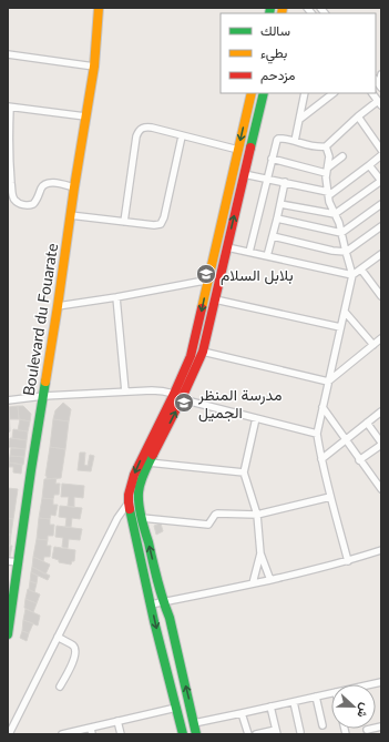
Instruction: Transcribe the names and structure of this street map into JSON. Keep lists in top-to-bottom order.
{
  "streets": {
    "main road": ["Boulevard du Fouarate"]
  },
  "places": {
    "school or university": ["بلابل السلام", "مدرسة المنظر الجميل"]
  },
  "legend": ["سالك", "بطيء", "مزدحم"],
  "north": "right"
}
